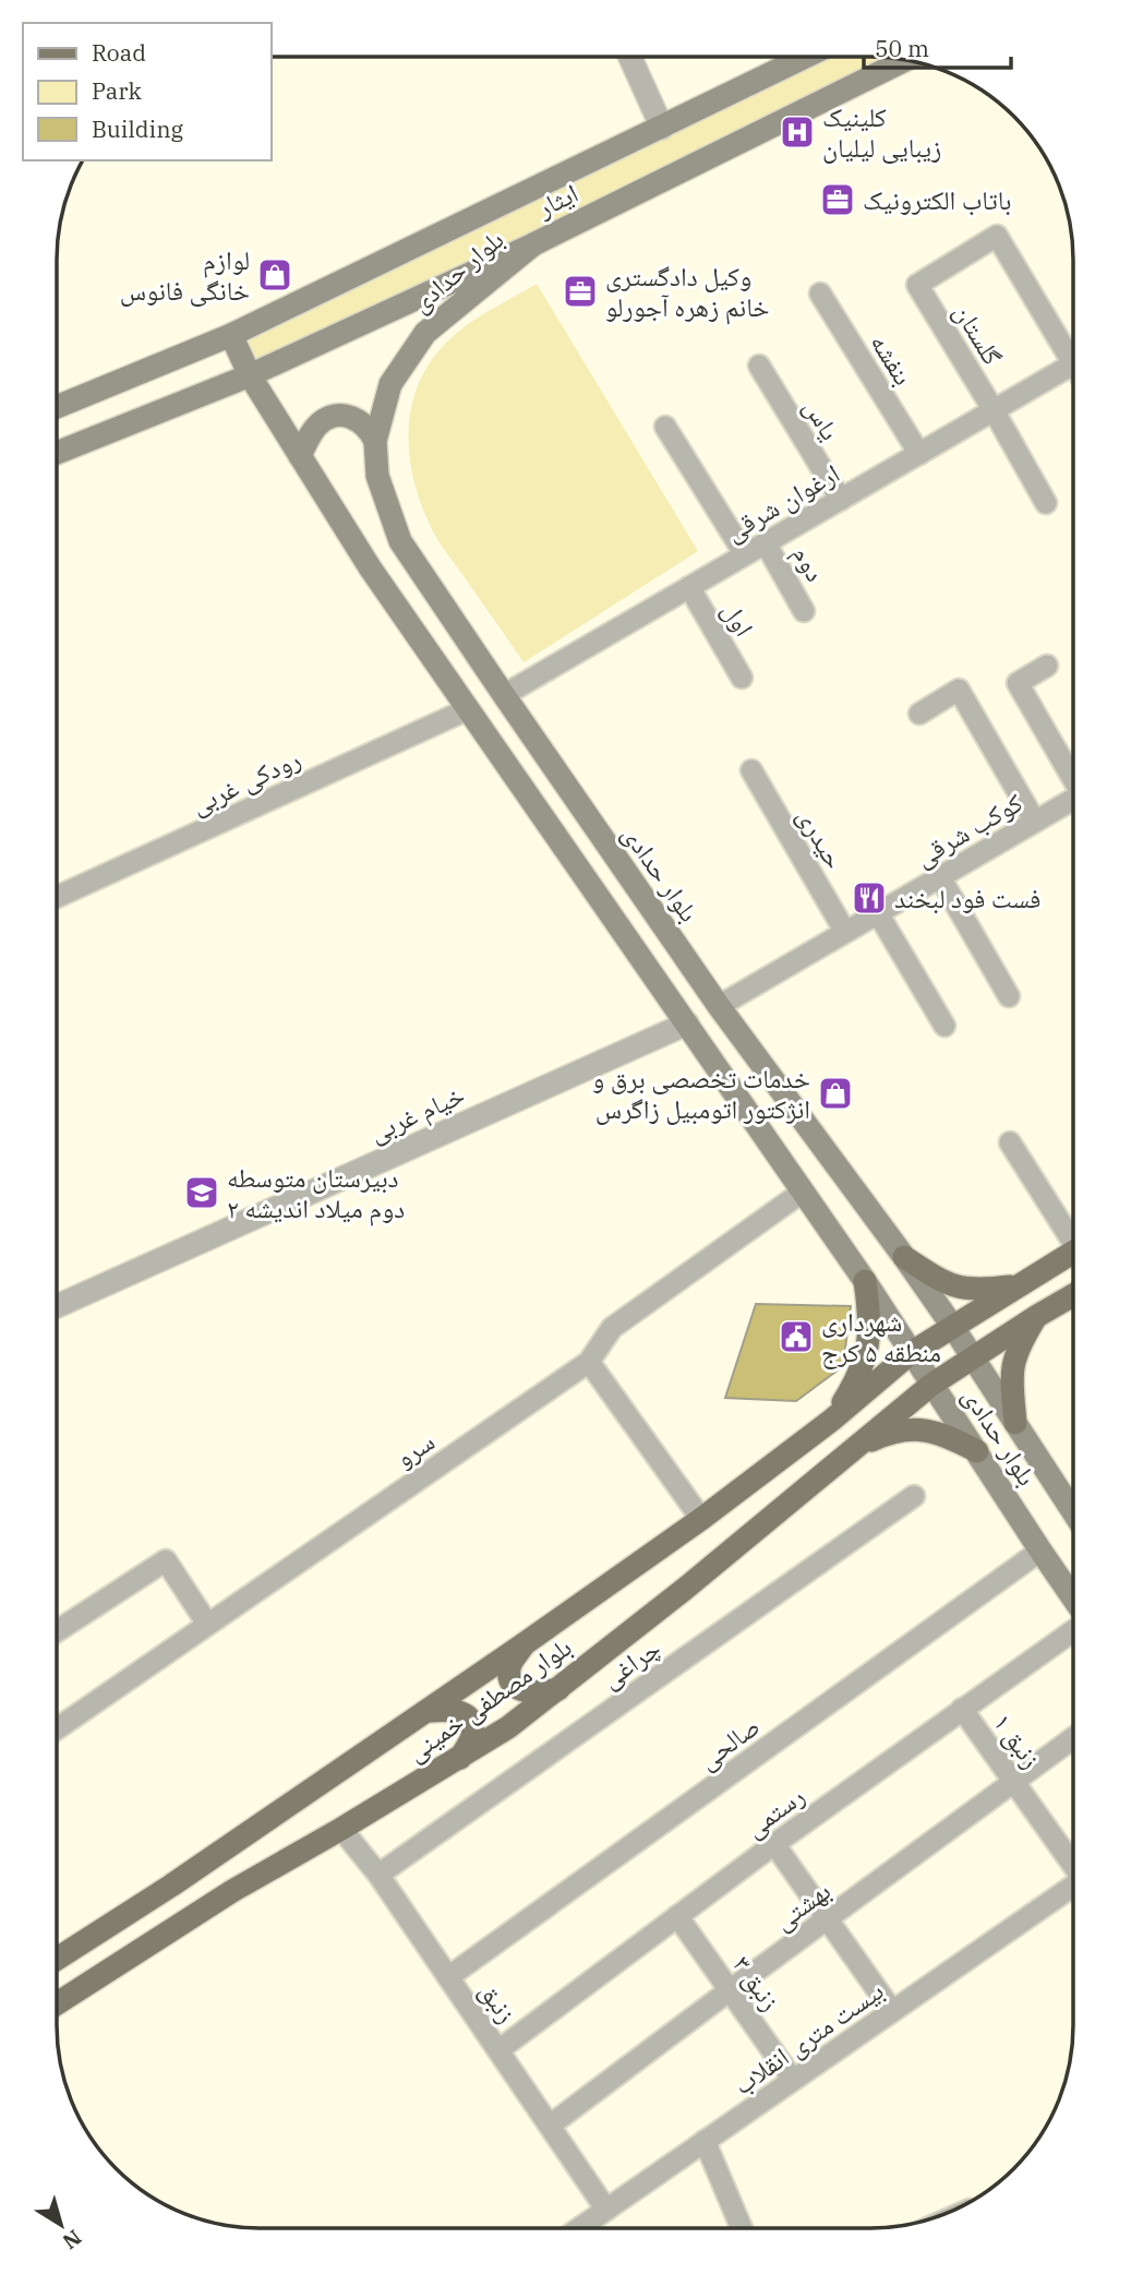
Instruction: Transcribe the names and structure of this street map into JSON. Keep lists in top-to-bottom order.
{
  "streets": {
    "main road": ["ایثار", "بلوار حدادی", "بلوار مصطفی خمینی"],
    "street": [
      "گلستان",
      "بنفشه",
      "یاس",
      "ارغوان شرقی",
      "دوم",
      "اول",
      "رودکی غربی",
      "کوکب شرقی",
      "حیدری",
      "خیام غربی",
      "سرو",
      "چراغی",
      "زنبق ۱",
      "صالحی",
      "رستمی",
      "بهشتی",
      "زنبق ۳",
      "زنبق",
      "بیست متری انقلاب"
    ]
  },
  "crossings": [
    ["ایثار", "بلوار حدادی"],
    ["بلوار حدادی", "ارغوان شرقی"],
    ["بلوار حدادی", "رودکی غربی"],
    ["بلوار حدادی", "کوکب شرقی"],
    ["بلوار حدادی", "خیام غربی"],
    ["بلوار حدادی", "سرو"],
    ["بلوار حدادی", "بلوار مصطفی خمینی"],
    ["بلوار حدادی", "صالحی"],
    ["گلستان", "ارغوان شرقی"],
    ["بنفشه", "ارغوان شرقی"],
    ["یاس", "ارغوان شرقی"],
    ["ارغوان شرقی", "دوم"],
    ["ارغوان شرقی", "اول"],
    ["کوکب شرقی", "حیدری"],
    ["چراغی", "زنبق"],
    ["بلوار مصطفی خمینی", "زنبق"],
    ["زنبق ۱", "رستمی"],
    ["زنبق ۱", "بهشتی"],
    ["صالحی", "زنبق"],
    ["رستمی", "زنبق ۳"],
    ["رستمی", "زنبق"],
    ["بهشتی", "زنبق ۳"],
    ["بهشتی", "زنبق"],
    ["زنبق ۳", "بیست متری انقلاب"],
    ["زنبق", "بیست متری انقلاب"]
  ],
  "places": {
    "hospital": ["کلینیک زیبایی لیلیان"],
    "office": ["باتاب الکترونیک", "وکیل دادگستری خانم زهره آجورلو"],
    "shop": ["لوازم خانگی فانوس", "خدمات تخصصی برق و انژکتور اتومبیل زاگرس"],
    "restaurant": ["فست فود لبخند"],
    "school or university": ["دبیرستان متوسطه دوم میلاد اندیشه ۲"],
    "public building": ["شهرداری منطقه ۵ کرج"]
  },
  "legend": ["Road", "Park", "Building"],
  "scale_bar": "50 m",
  "north": "bottom right"
}
